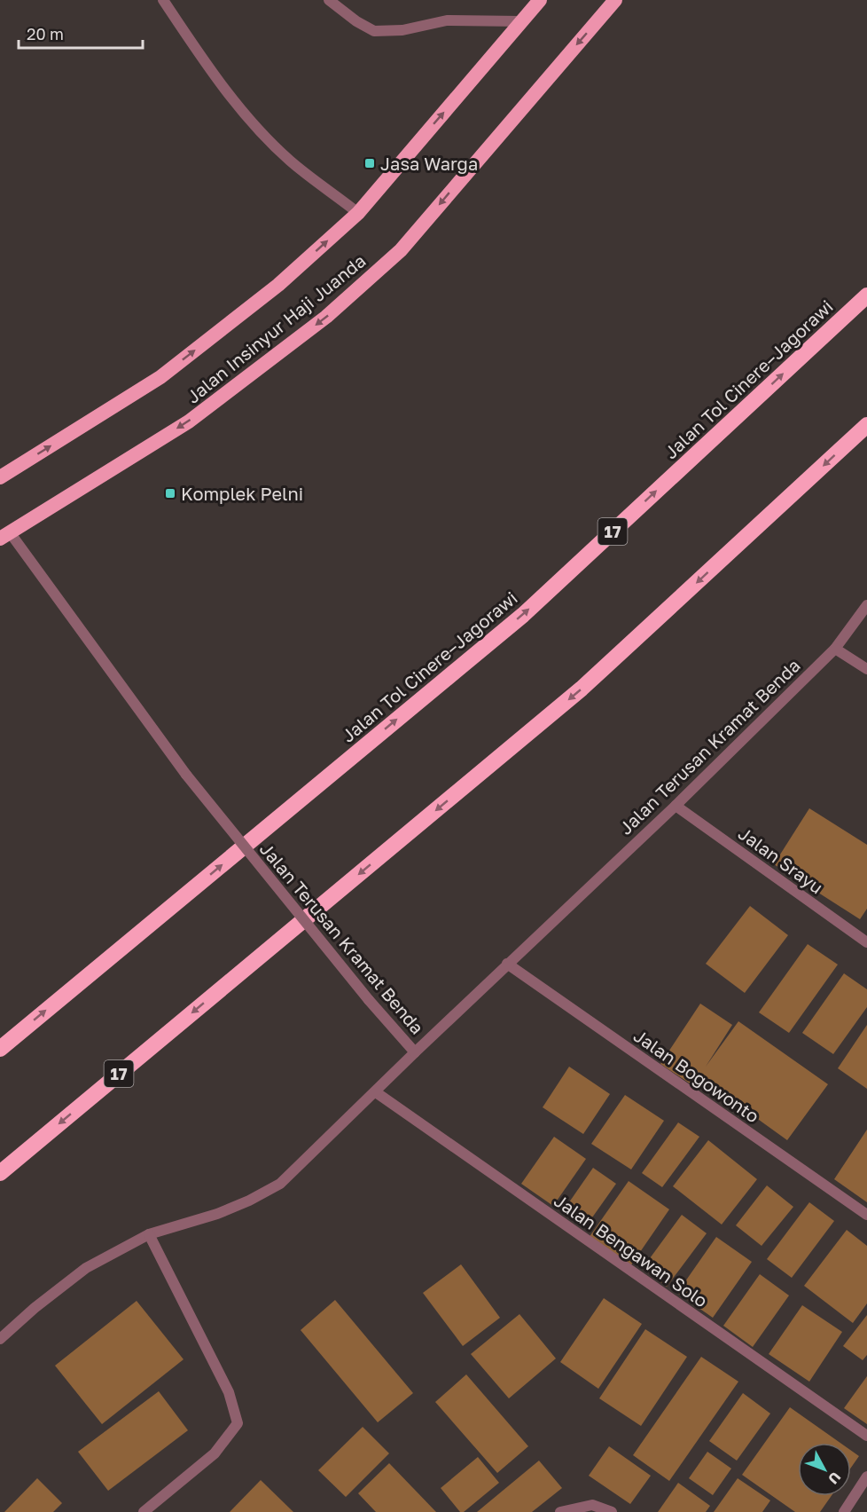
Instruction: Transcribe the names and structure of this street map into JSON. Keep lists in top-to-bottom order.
{
  "streets": {
    "highway": ["Jalan Insinyur Haji Juanda", "Jalan Tol Cinere–Jagorawi", "17"],
    "street": [
      "Jalan Terusan Kramat Benda",
      "Jalan Srayu",
      "Jalan Bogowonto",
      "Jalan Bengawan Solo"
    ]
  },
  "crossings": [
    ["Jalan Insinyur Haji Juanda", "Jalan Terusan Kramat Benda"],
    ["Jalan Terusan Kramat Benda", "Jalan Srayu"],
    ["Jalan Terusan Kramat Benda", "Jalan Bogowonto"]
  ],
  "places": {
    "transit": ["Jasa Warga", "Komplek Pelni"]
  },
  "scale_bar": "20 m",
  "north": "bottom right"
}
